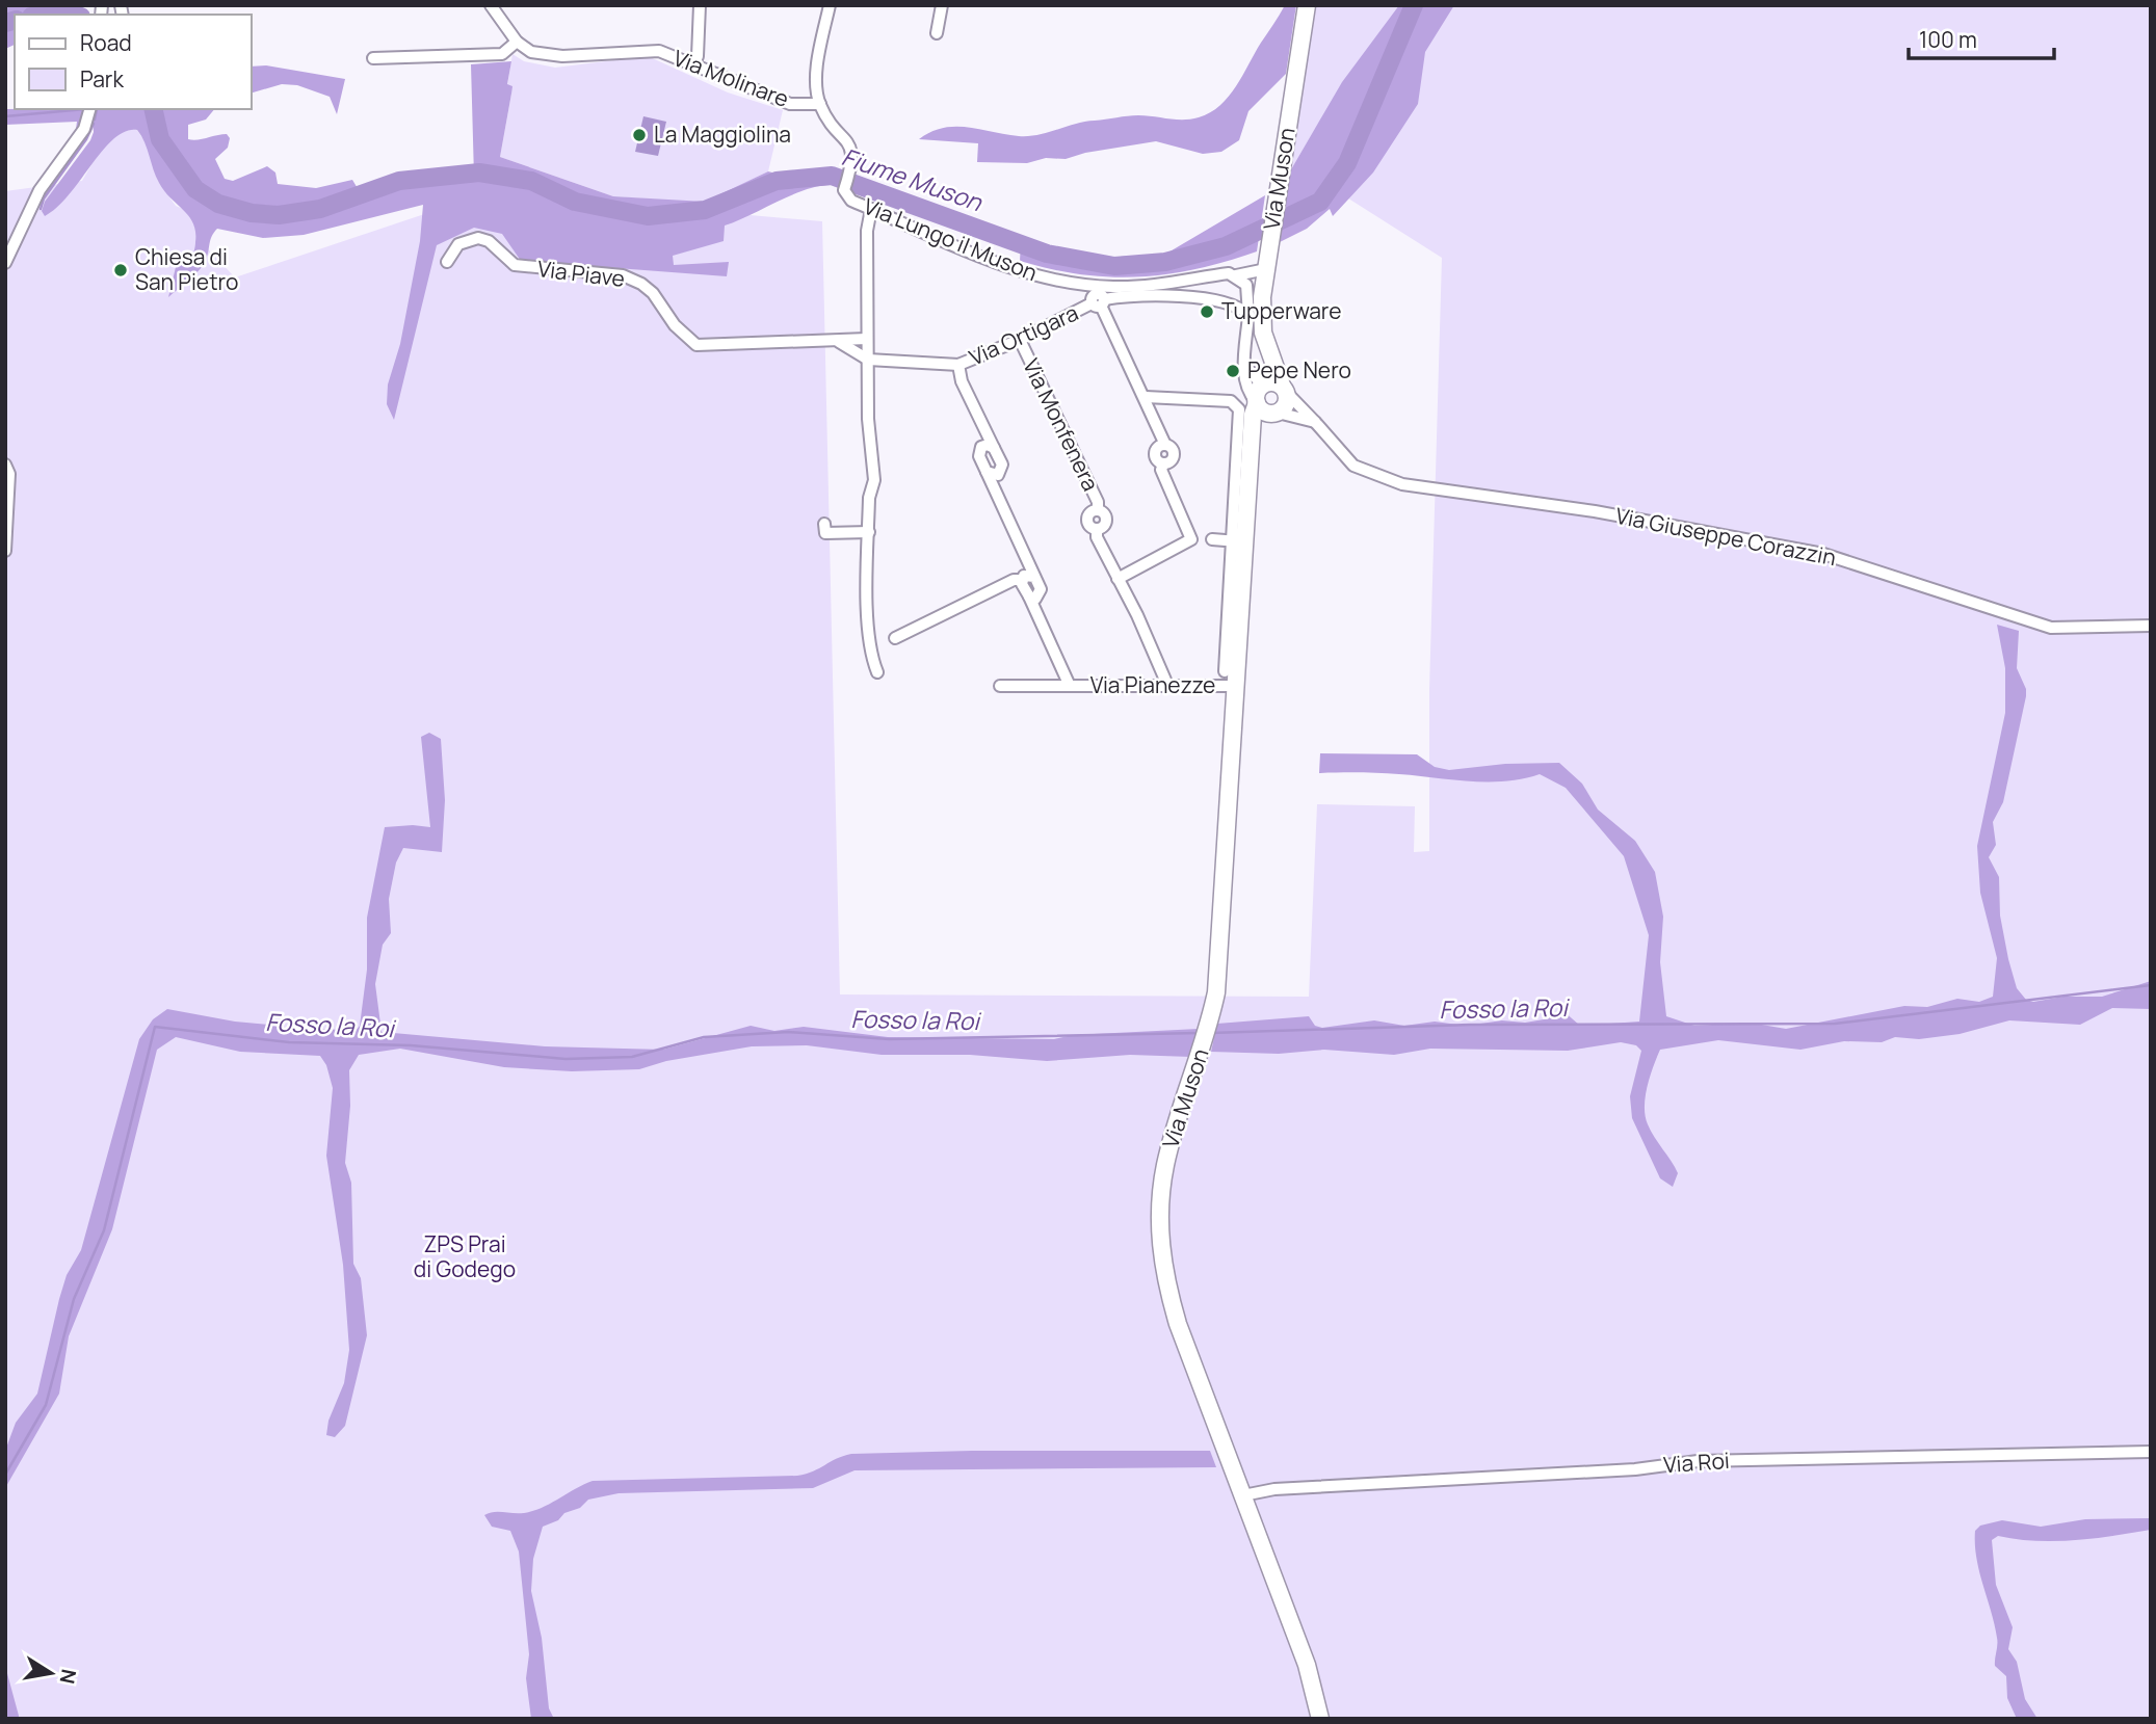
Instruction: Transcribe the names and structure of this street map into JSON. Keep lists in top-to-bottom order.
{
  "streets": {
    "main road": ["Via Muson"],
    "street": [
      "Via Molinare",
      "Via Lungo il Muson",
      "Via Piave",
      "Via Ortigara",
      "Via Monfenera",
      "Via Giuseppe Corazzin",
      "Via Pianezze",
      "Via Roi"
    ]
  },
  "crossings": [
    ["Via Molinare", "Via Lungo il Muson"],
    ["Via Muson", "Via Lungo il Muson"],
    ["Via Muson", "Via Giuseppe Corazzin"],
    ["Via Muson", "Via Pianezze"],
    ["Via Muson", "Via Roi"],
    ["Via Ortigara", "Via Monfenera"],
    ["Via Monfenera", "Via Pianezze"]
  ],
  "water": ["Fiume Muson", "Fosso la Roi"],
  "parks": ["ZPS Prai di Godego"],
  "places": [
    "La Maggiolina",
    "Chiesa di San Pietro",
    "Tupperware",
    "Pepe Nero"
  ],
  "legend": ["Road", "Park"],
  "scale_bar": "100 m",
  "north": "right"
}
